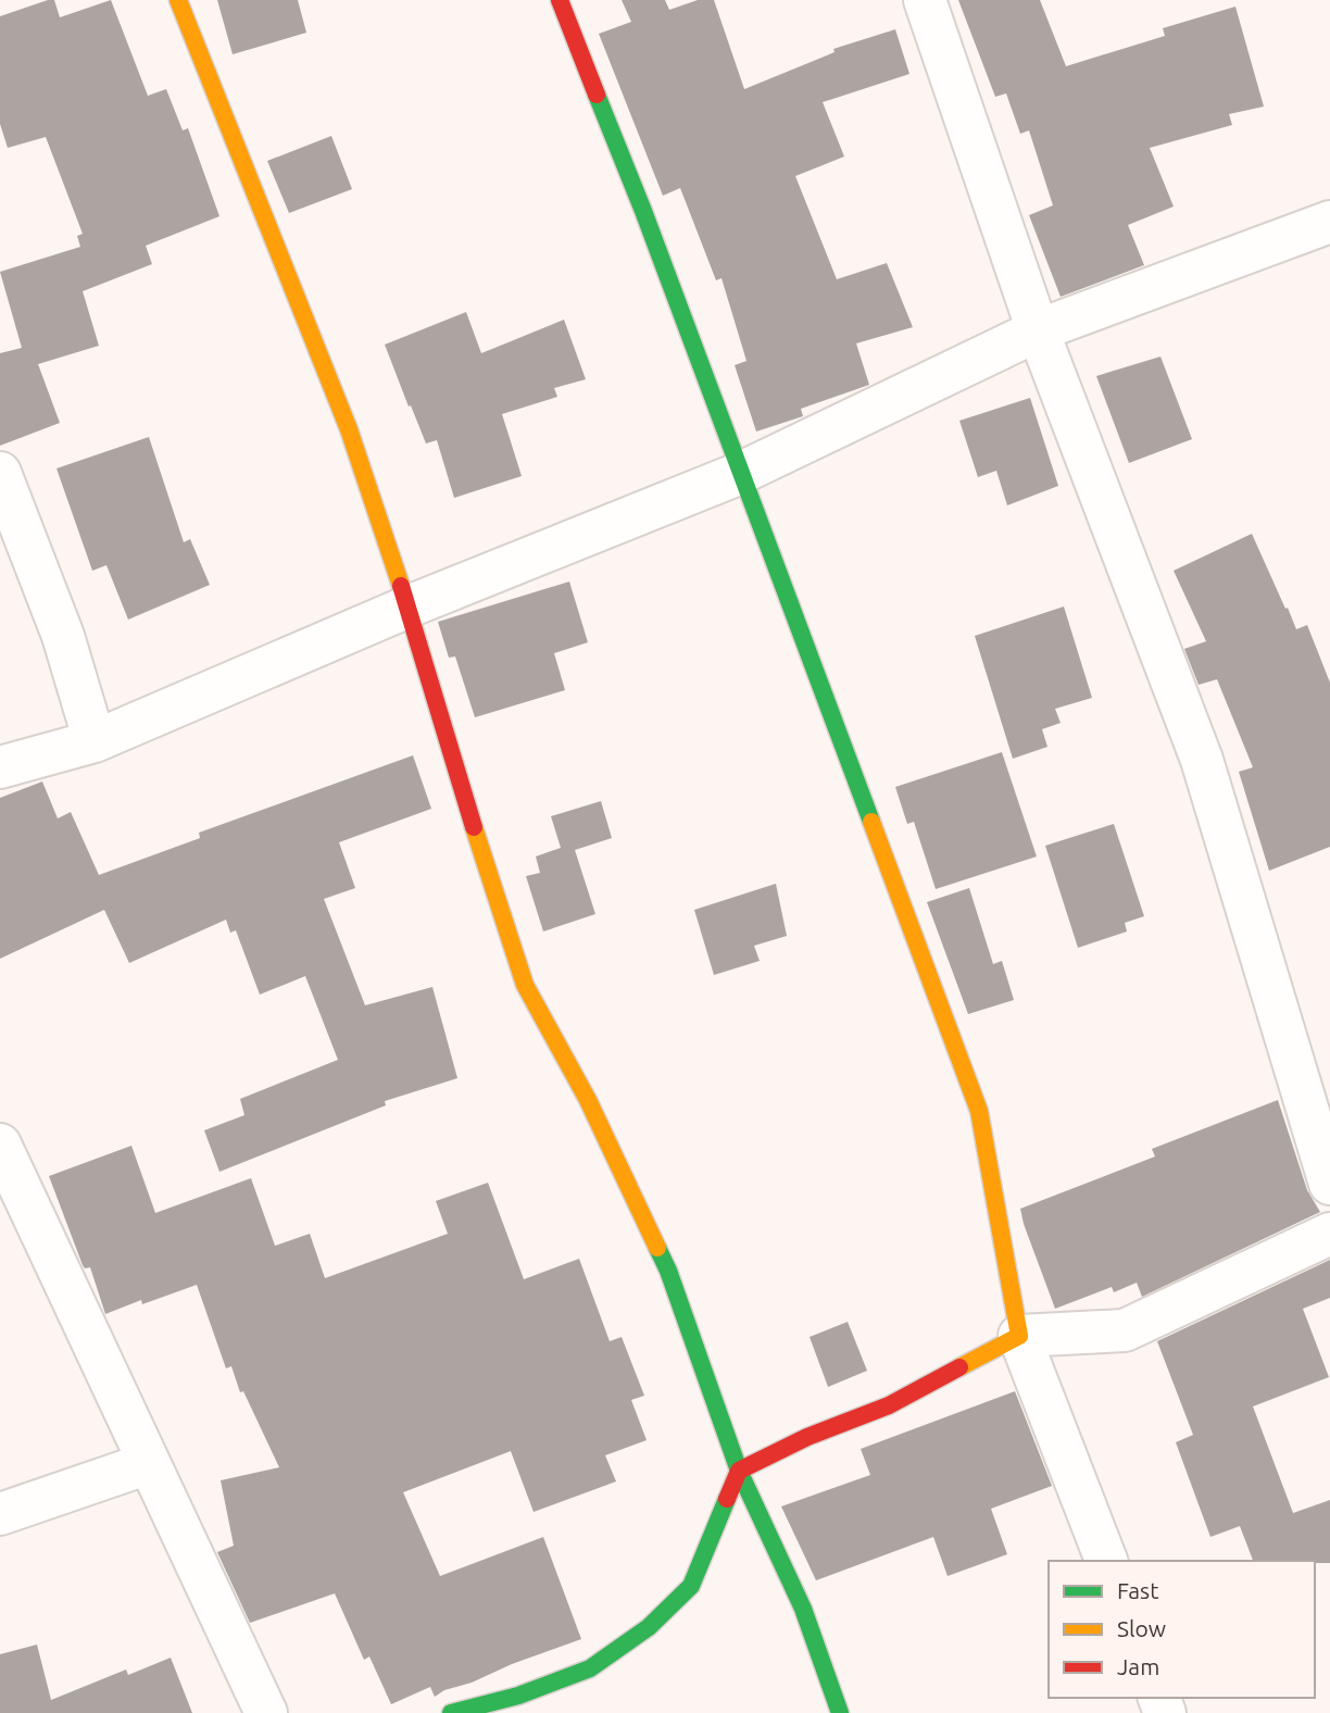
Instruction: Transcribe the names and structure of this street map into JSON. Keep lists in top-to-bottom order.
{
  "legend": ["Fast", "Slow", "Jam"]
}
